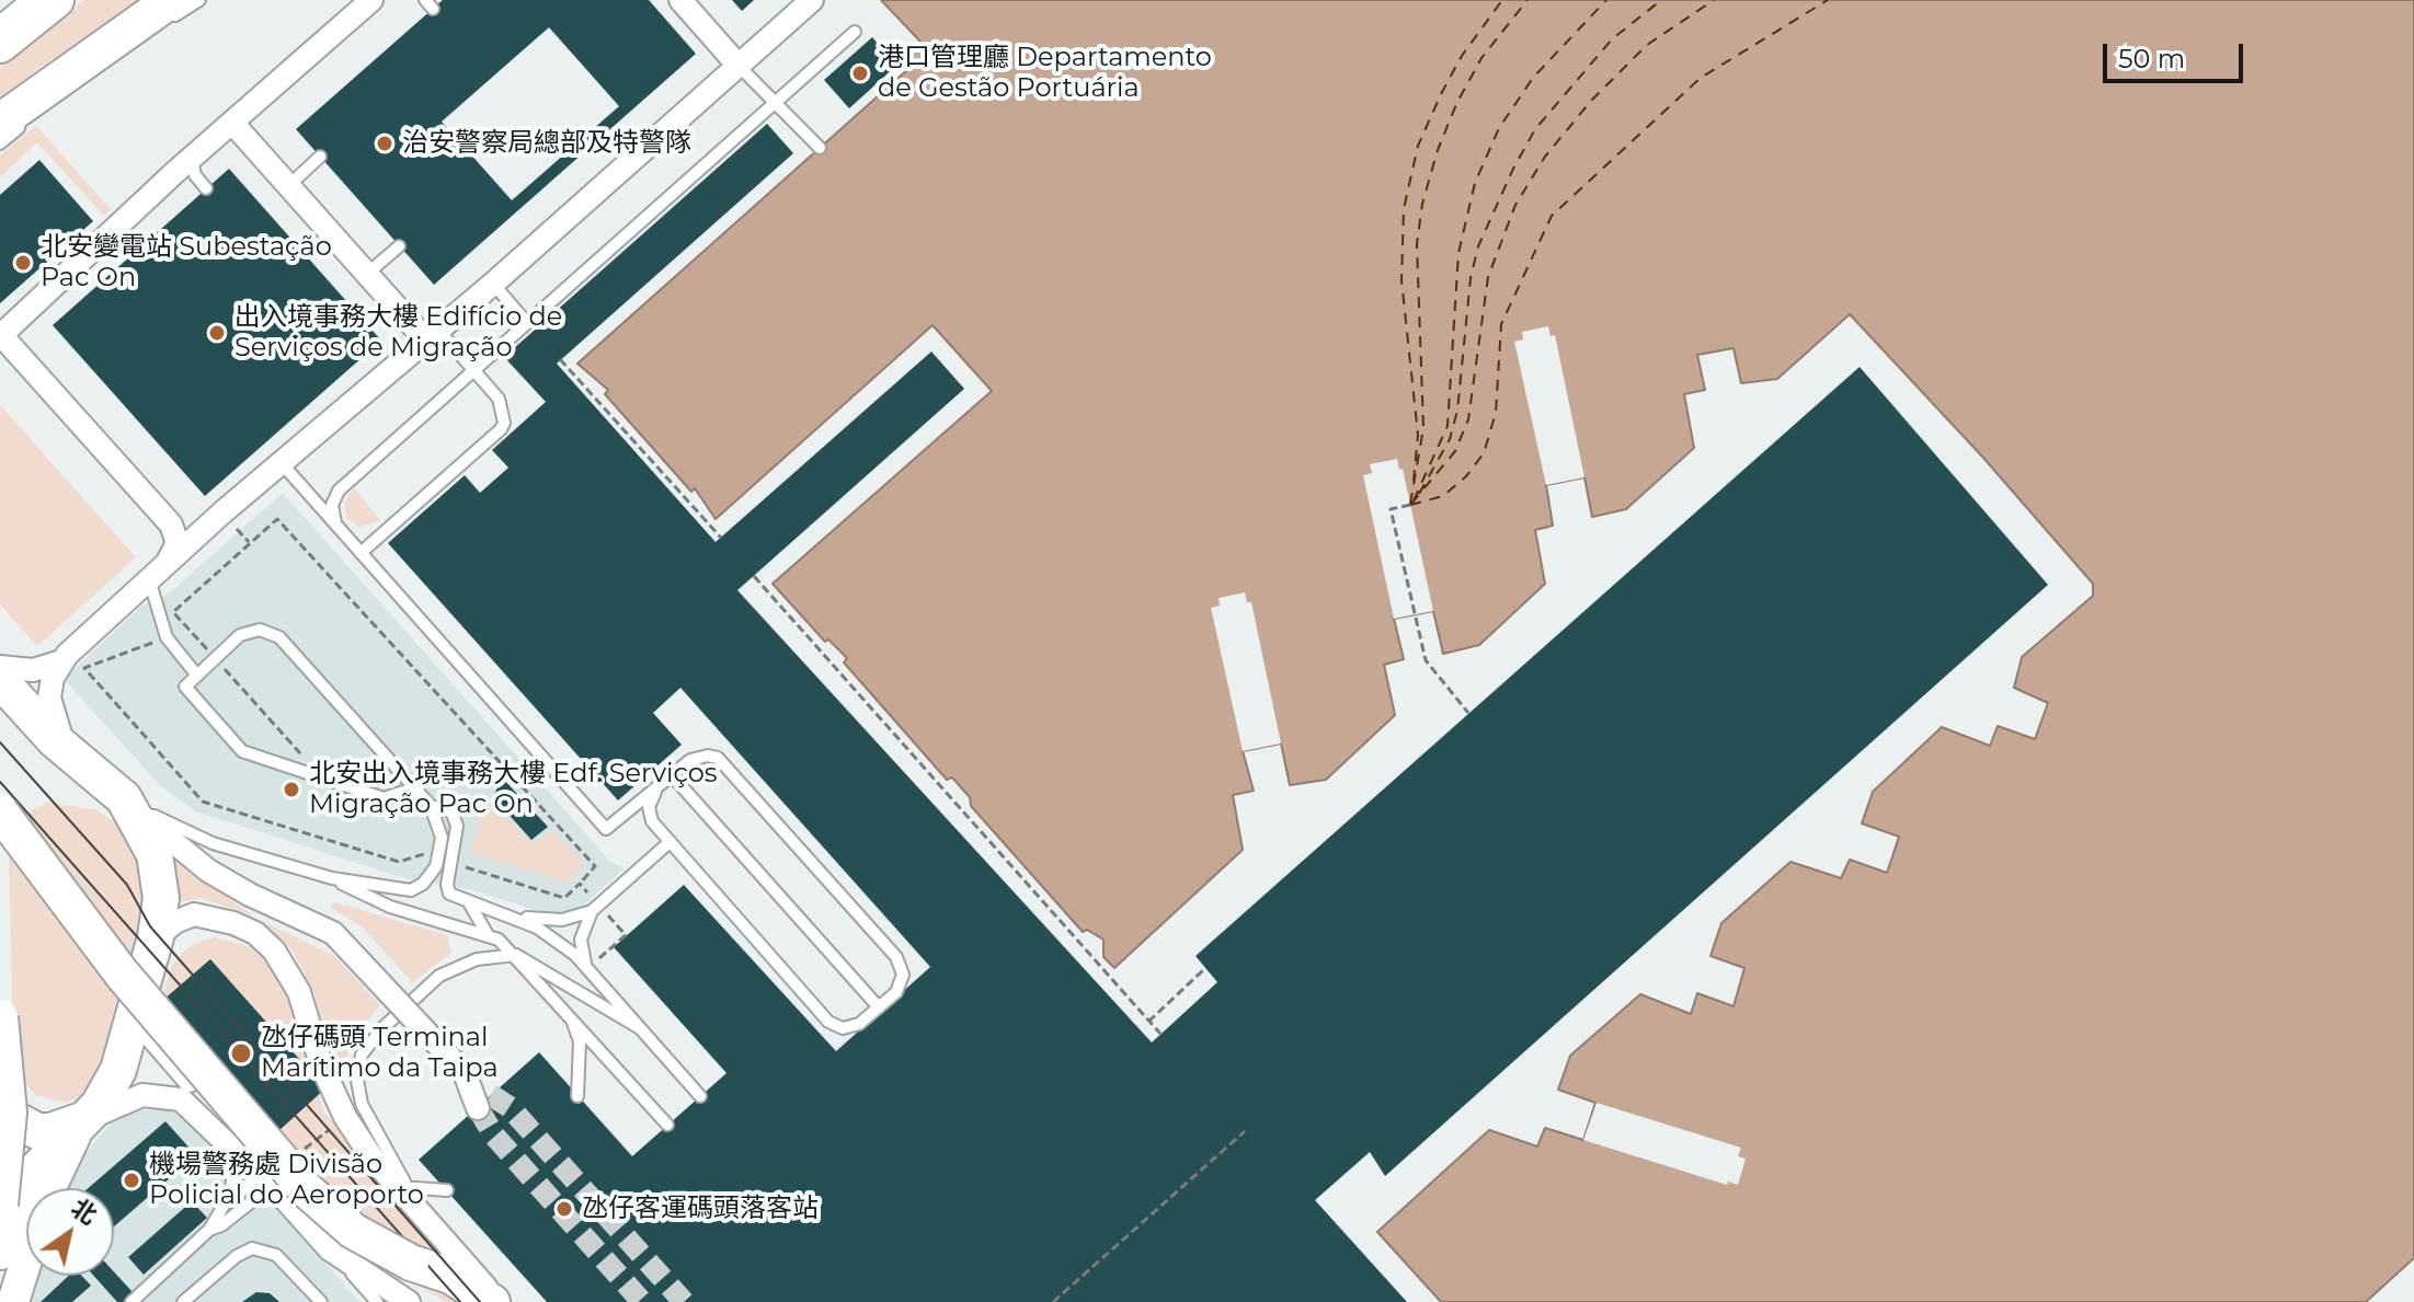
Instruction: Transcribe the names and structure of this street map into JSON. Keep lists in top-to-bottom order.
{
  "places": [
    "港口管理廳 Departamento de Gestão Portuária",
    "治安警察局總部及特警隊",
    "北安變電站 Subestação Pac On",
    "出入境事務大樓 Edifício de Serviços de Migração",
    "北安出入境事務大樓 Edf. Serviços Migração Pac On",
    "氹仔碼頭 Terminal Marítimo da Taipa",
    "機場警務處 Divisão Policial do Aeroporto",
    "氹仔客運碼頭落客站"
  ],
  "scale_bar": "50 m",
  "north": "top right"
}
